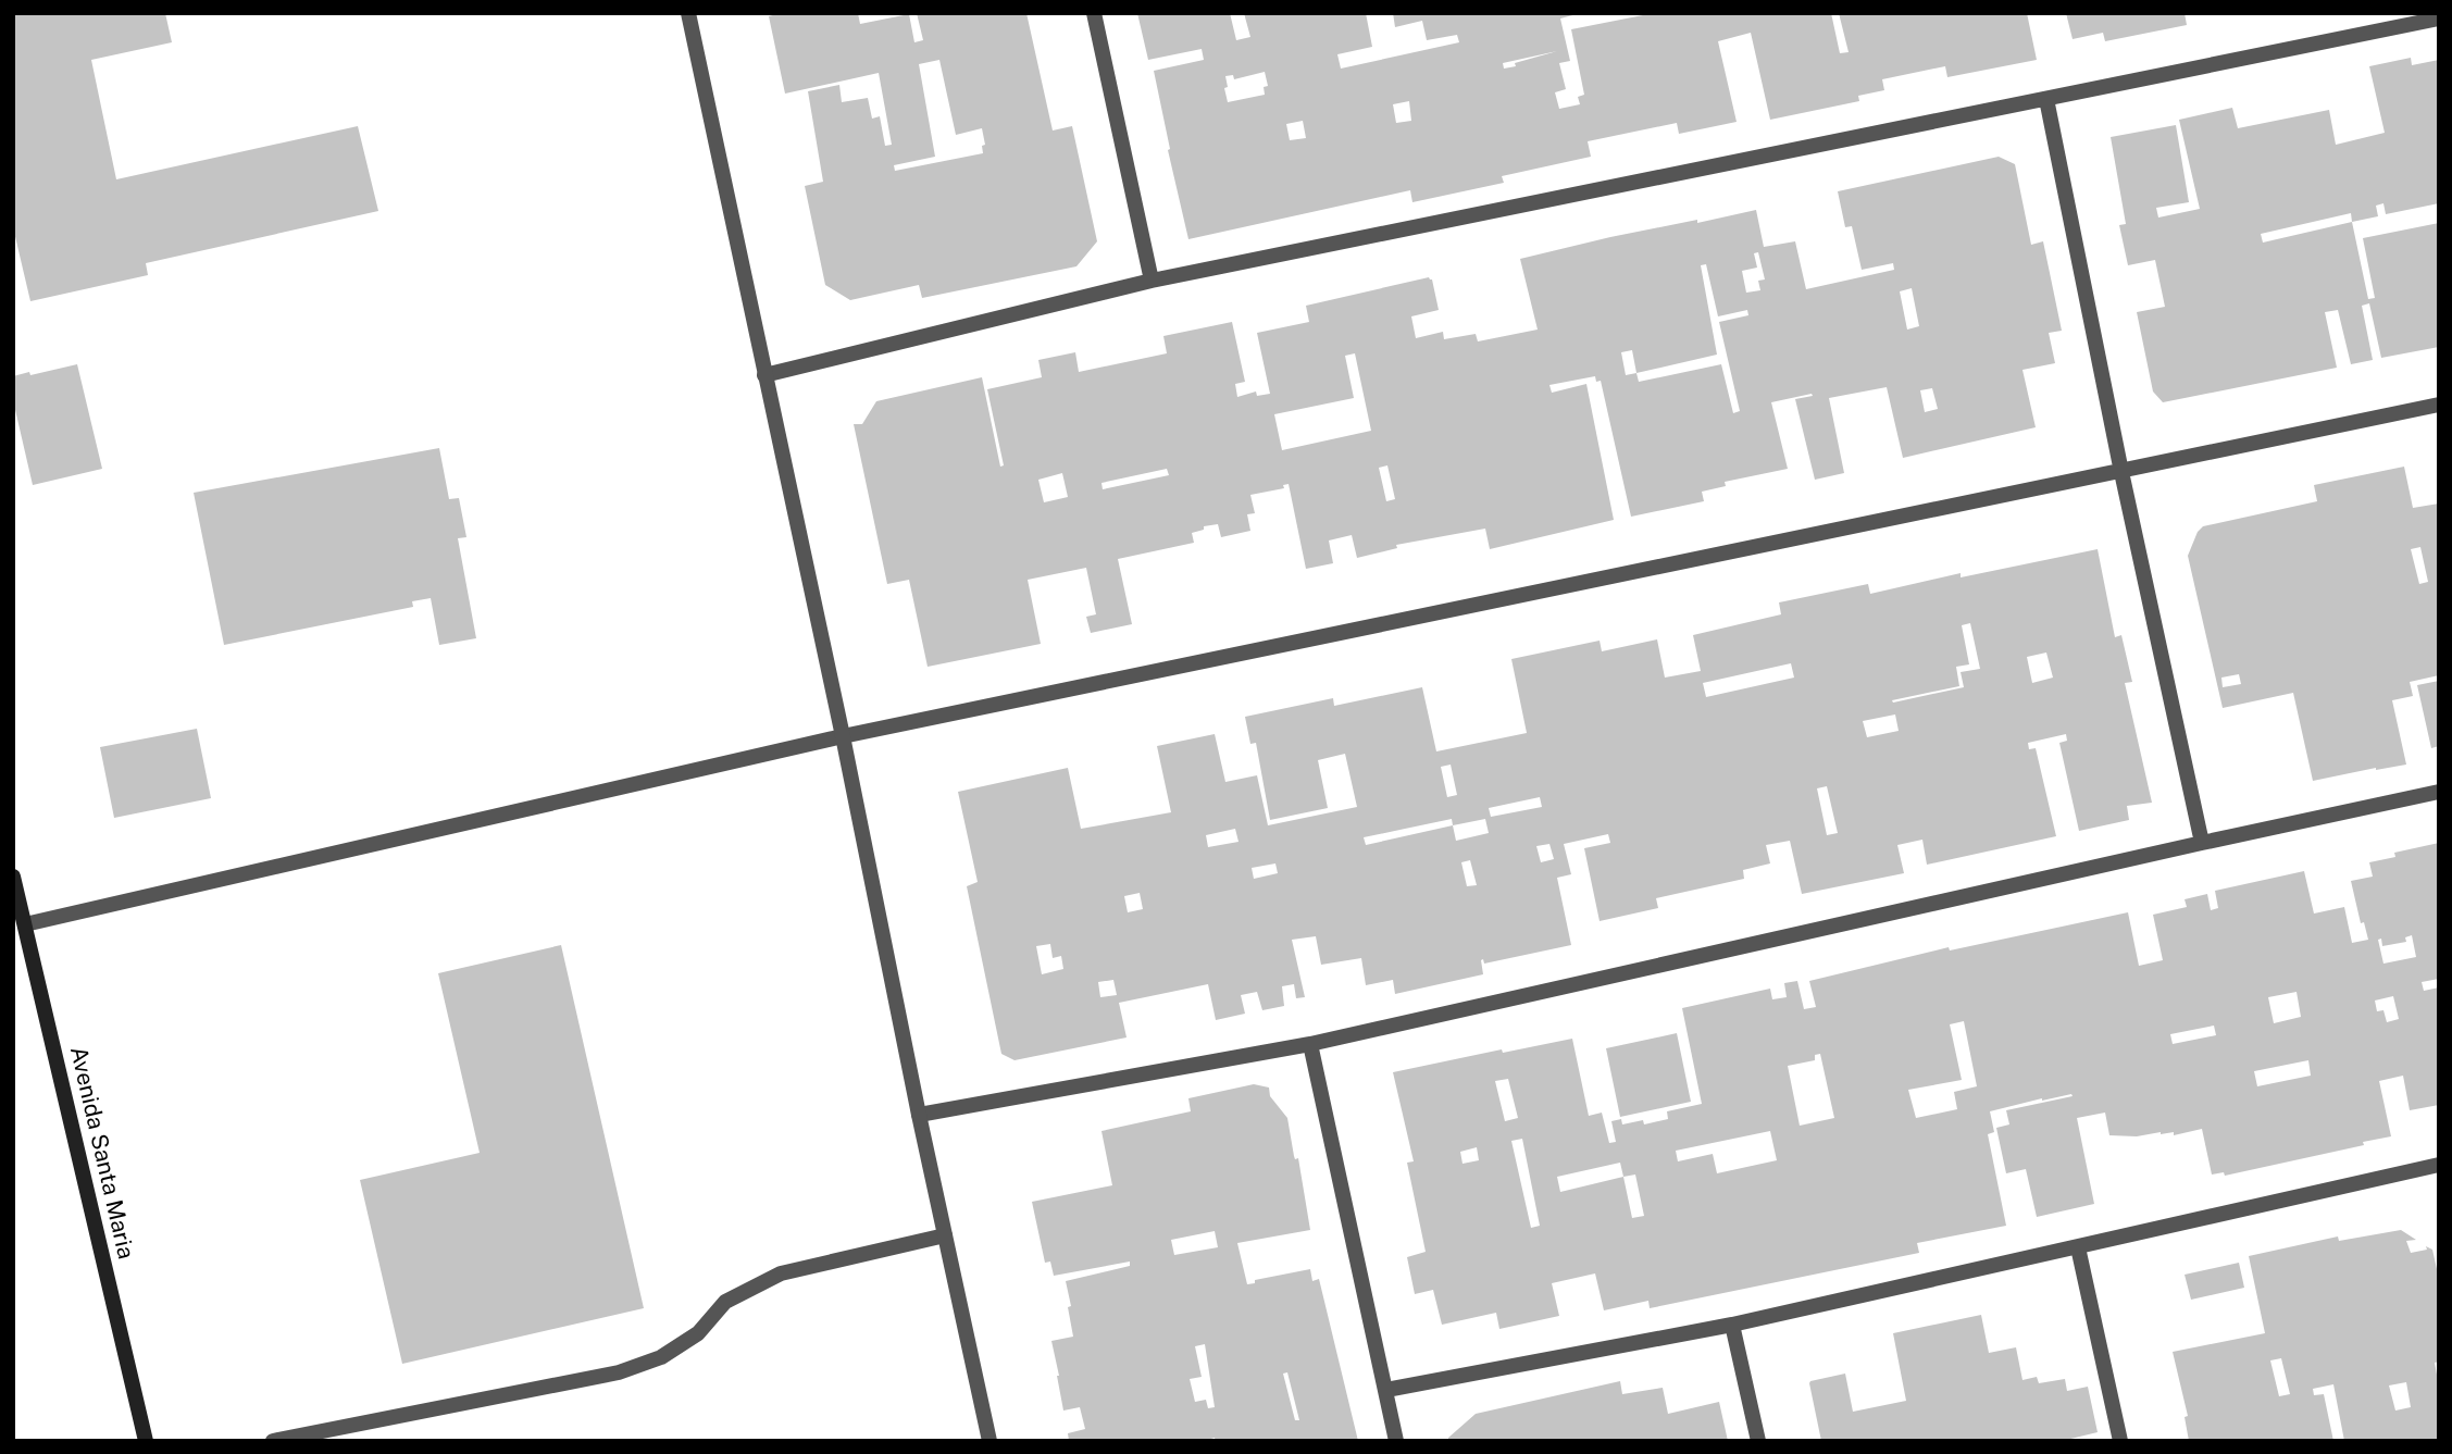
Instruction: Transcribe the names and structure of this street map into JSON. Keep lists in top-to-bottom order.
{
  "streets": {
    "main road": ["Avenida Santa Maria"]
  }
}
